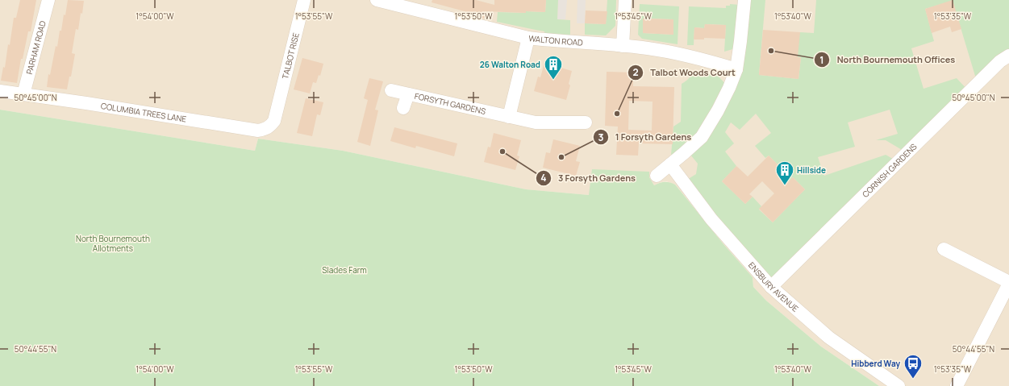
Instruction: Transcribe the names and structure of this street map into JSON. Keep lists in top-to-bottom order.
{
  "streets": {
    "street": [
      "WALTON ROAD",
      "PARHAM ROAD",
      "TALBOT RISE",
      "FORSYTH GARDENS",
      "COLUMBIA TREES LANE",
      "CORNISH GARDENS",
      "ENSBURY AVENUE"
    ]
  },
  "crossings": [
    ["PARHAM ROAD", "COLUMBIA TREES LANE"],
    ["TALBOT RISE", "COLUMBIA TREES LANE"],
    ["CORNISH GARDENS", "ENSBURY AVENUE"]
  ],
  "parks": ["North Bournemouth Allotments", "Slades Farm"],
  "places": {
    "other": [
      "North Bournemouth Offices",
      "Talbot Woods Court",
      "3 Forsyth Gardens",
      "1 Forsyth Gardens"
    ],
    "building": ["26 Walton Road", "Hillside"],
    "bus stop": ["Hibberd Way"]
  },
  "coordinates": [
    "1°54'00\"W",
    "1°53'55\"W",
    "1°53'50\"W",
    "1°53'45\"W",
    "1°53'40\"W",
    "1°53'35\"W",
    "50°45'00\"N",
    "50°44'55\"N"
  ]
}
